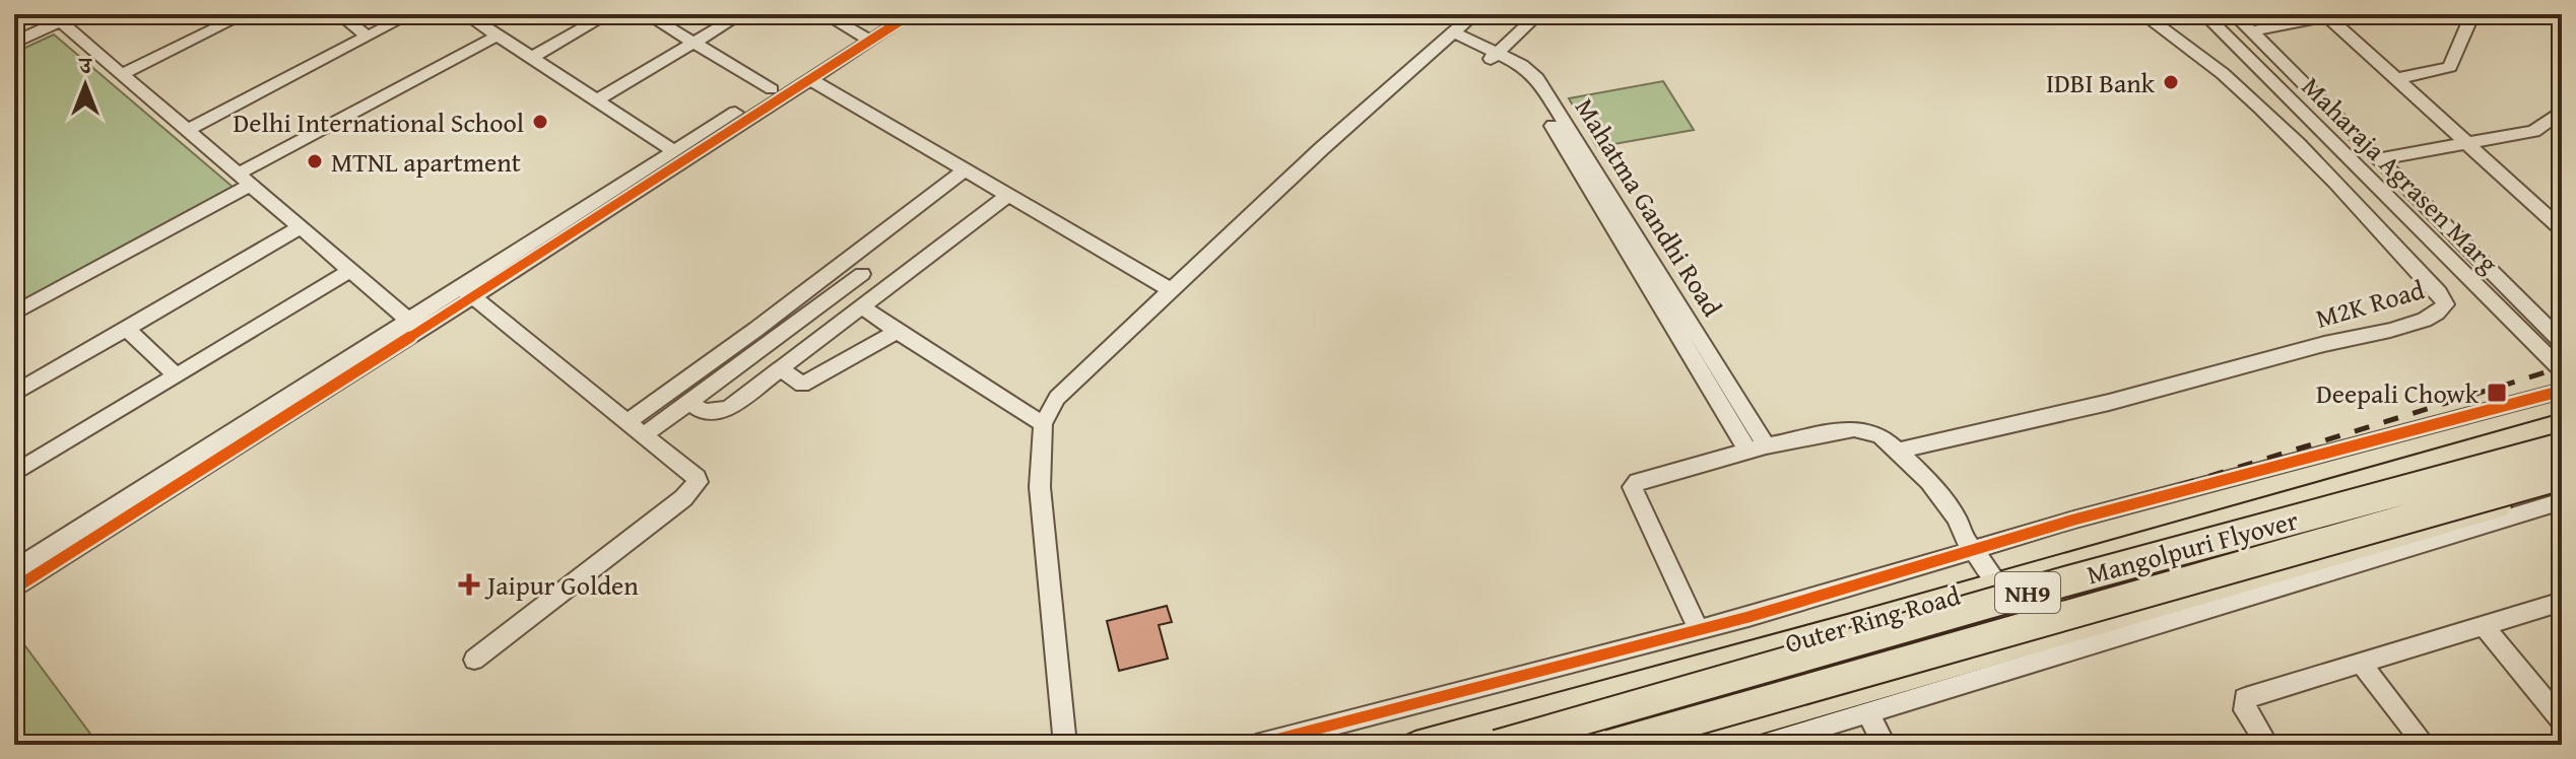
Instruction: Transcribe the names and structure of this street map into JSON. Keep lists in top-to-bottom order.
{
  "streets": {
    "highway": ["Mangolpuri Flyover", "NH9"],
    "main road": ["Outer Ring Road"],
    "street": ["Maharaja Agrasen Marg", "Mahatma Gandhi Road", "M2K Road"]
  },
  "places": {
    "other": ["IDBI Bank", "Delhi International School", "MTNL apartment"],
    "transit": ["Deepali Chowk"],
    "health": ["Jaipur Golden"]
  },
  "north": "top"
}
